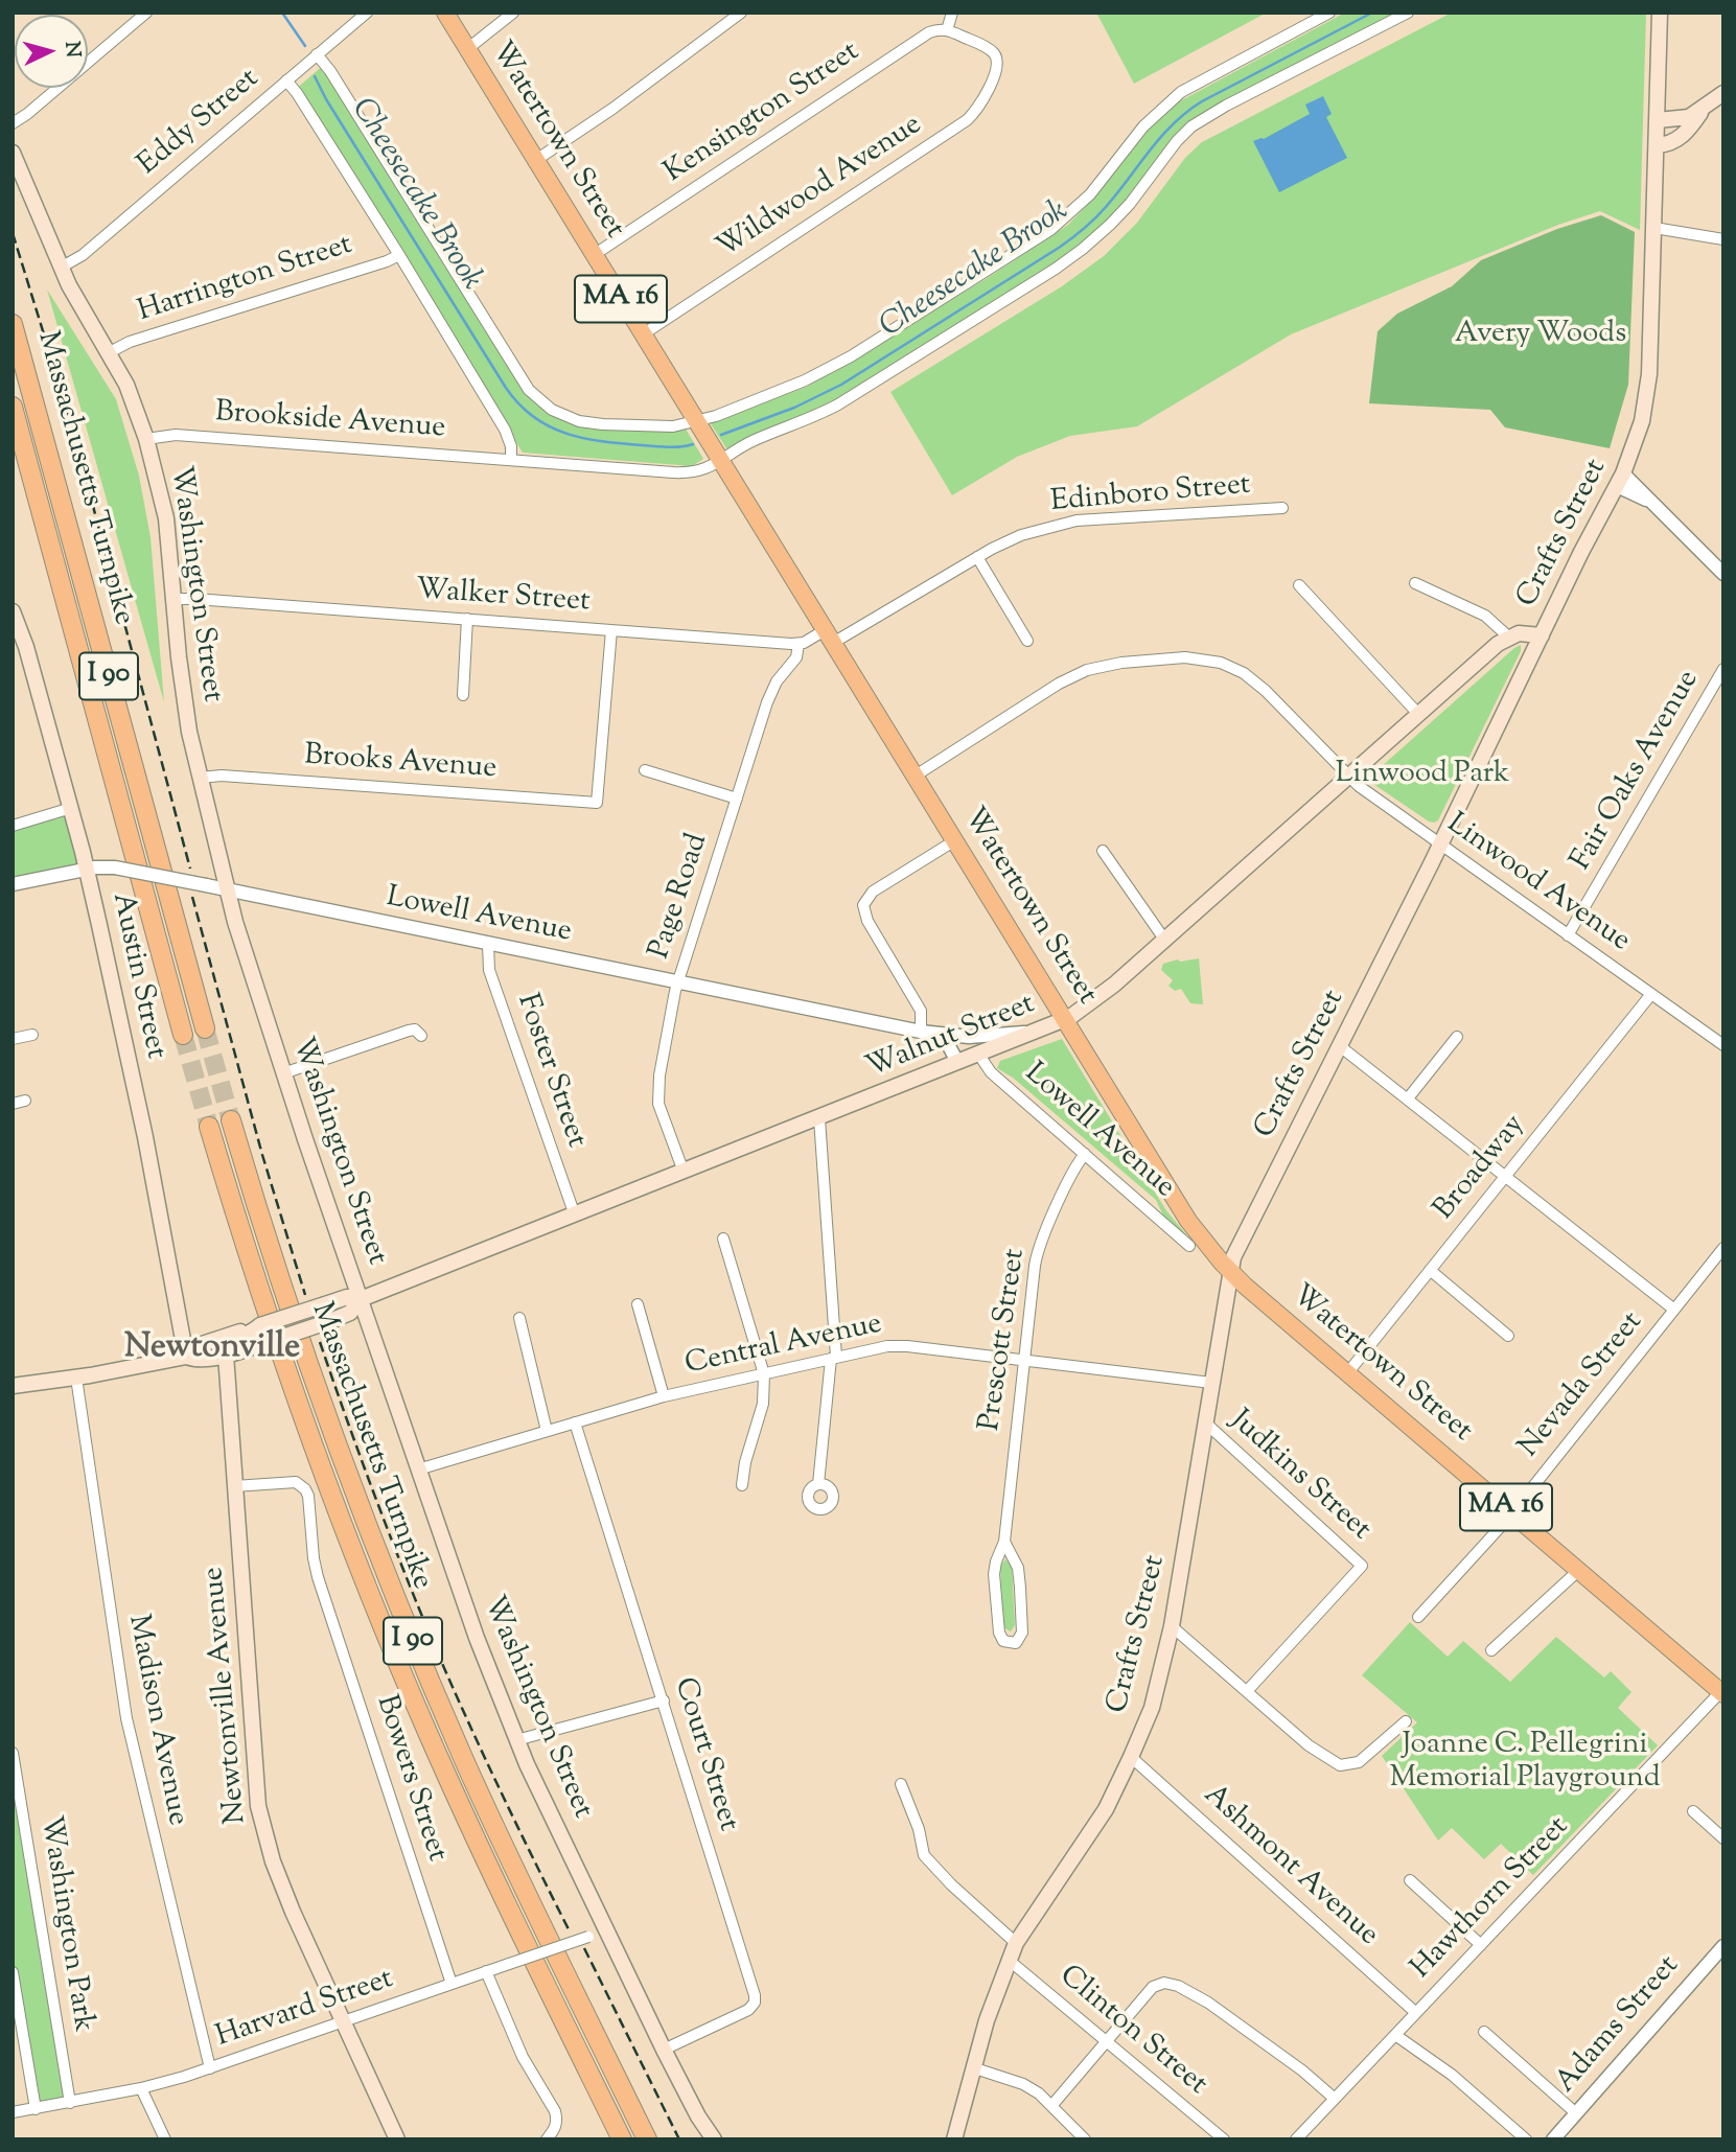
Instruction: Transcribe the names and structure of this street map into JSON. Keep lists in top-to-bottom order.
{
  "streets": {
    "highway": ["Massachusetts Turnpike", "I 90"],
    "main road": [
      "Watertown Street",
      "MA 16",
      "Crafts Street",
      "Washington Street",
      "Austin Street",
      "Walnut Street",
      "Newtonville Avenue"
    ],
    "street": [
      "Kensington Street",
      "Eddy Street",
      "Wildwood Avenue",
      "Harrington Street",
      "Brookside Avenue",
      "Edinboro Street",
      "Walker Street",
      "Brooks Avenue",
      "Fair Oaks Avenue",
      "Linwood Avenue",
      "Page Road",
      "Lowell Avenue",
      "Foster Street",
      "Broadway",
      "Prescott Street",
      "Central Avenue",
      "Nevada Street",
      "Judkins Street",
      "Madison Avenue",
      "Court Street",
      "Bowers Street",
      "Ashmont Avenue",
      "Hawthorn Street",
      "Washington Park",
      "Harvard Street",
      "Adams Street",
      "Clinton Street"
    ]
  },
  "crossings": [
    ["Kensington Street", "Watertown Street"],
    ["Kensington Street", "Wildwood Avenue"],
    ["Eddy Street", "Washington Street"],
    ["Watertown Street", "Wildwood Avenue"],
    ["Watertown Street", "Brookside Avenue"],
    ["Watertown Street", "Edinboro Street"],
    ["Watertown Street", "Crafts Street"],
    ["Watertown Street", "Linwood Avenue"],
    ["Watertown Street", "Walnut Street"],
    ["Watertown Street", "Broadway"],
    ["Watertown Street", "Nevada Street"],
    ["Watertown Street", "Hawthorn Street"],
    ["Harrington Street", "Washington Street"],
    ["Brookside Avenue", "Washington Street"],
    ["Crafts Street", "Linwood Avenue"],
    ["Crafts Street", "Central Avenue"],
    ["Crafts Street", "Judkins Street"],
    ["Crafts Street", "Ashmont Avenue"],
    ["Crafts Street", "Clinton Street"],
    ["Washington Street", "Walker Street"],
    ["Washington Street", "Brooks Avenue"],
    ["Washington Street", "Lowell Avenue"],
    ["Washington Street", "Walnut Street"],
    ["Washington Street", "Central Avenue"],
    ["Washington Street", "Court Street"],
    ["Washington Street", "Harvard Street"],
    ["Walker Street", "Brooks Avenue"],
    ["Walker Street", "Page Road"],
    ["Fair Oaks Avenue", "Linwood Avenue"],
    ["Linwood Avenue", "Walnut Street"],
    ["Linwood Avenue", "Broadway"],
    ["Page Road", "Lowell Avenue"],
    ["Page Road", "Walnut Street"],
    ["Lowell Avenue", "Austin Street"],
    ["Lowell Avenue", "Walnut Street"],
    ["Lowell Avenue", "Foster Street"],
    ["Lowell Avenue", "Prescott Street"],
    ["Austin Street", "Walnut Street"],
    ["Walnut Street", "Foster Street"],
    ["Walnut Street", "Newtonville Avenue"],
    ["Walnut Street", "Madison Avenue"],
    ["Prescott Street", "Central Avenue"],
    ["Central Avenue", "Court Street"],
    ["Newtonville Avenue", "Bowers Street"],
    ["Newtonville Avenue", "Harvard Street"],
    ["Madison Avenue", "Harvard Street"],
    ["Bowers Street", "Harvard Street"],
    ["Ashmont Avenue", "Hawthorn Street"],
    ["Washington Park", "Harvard Street"]
  ],
  "districts": ["Newtonville"],
  "water": ["Cheesecake Brook"],
  "parks": ["Avery Woods", "Linwood Park", "Joanne C. Pellegrini Memorial Playground"],
  "north": "right"
}
